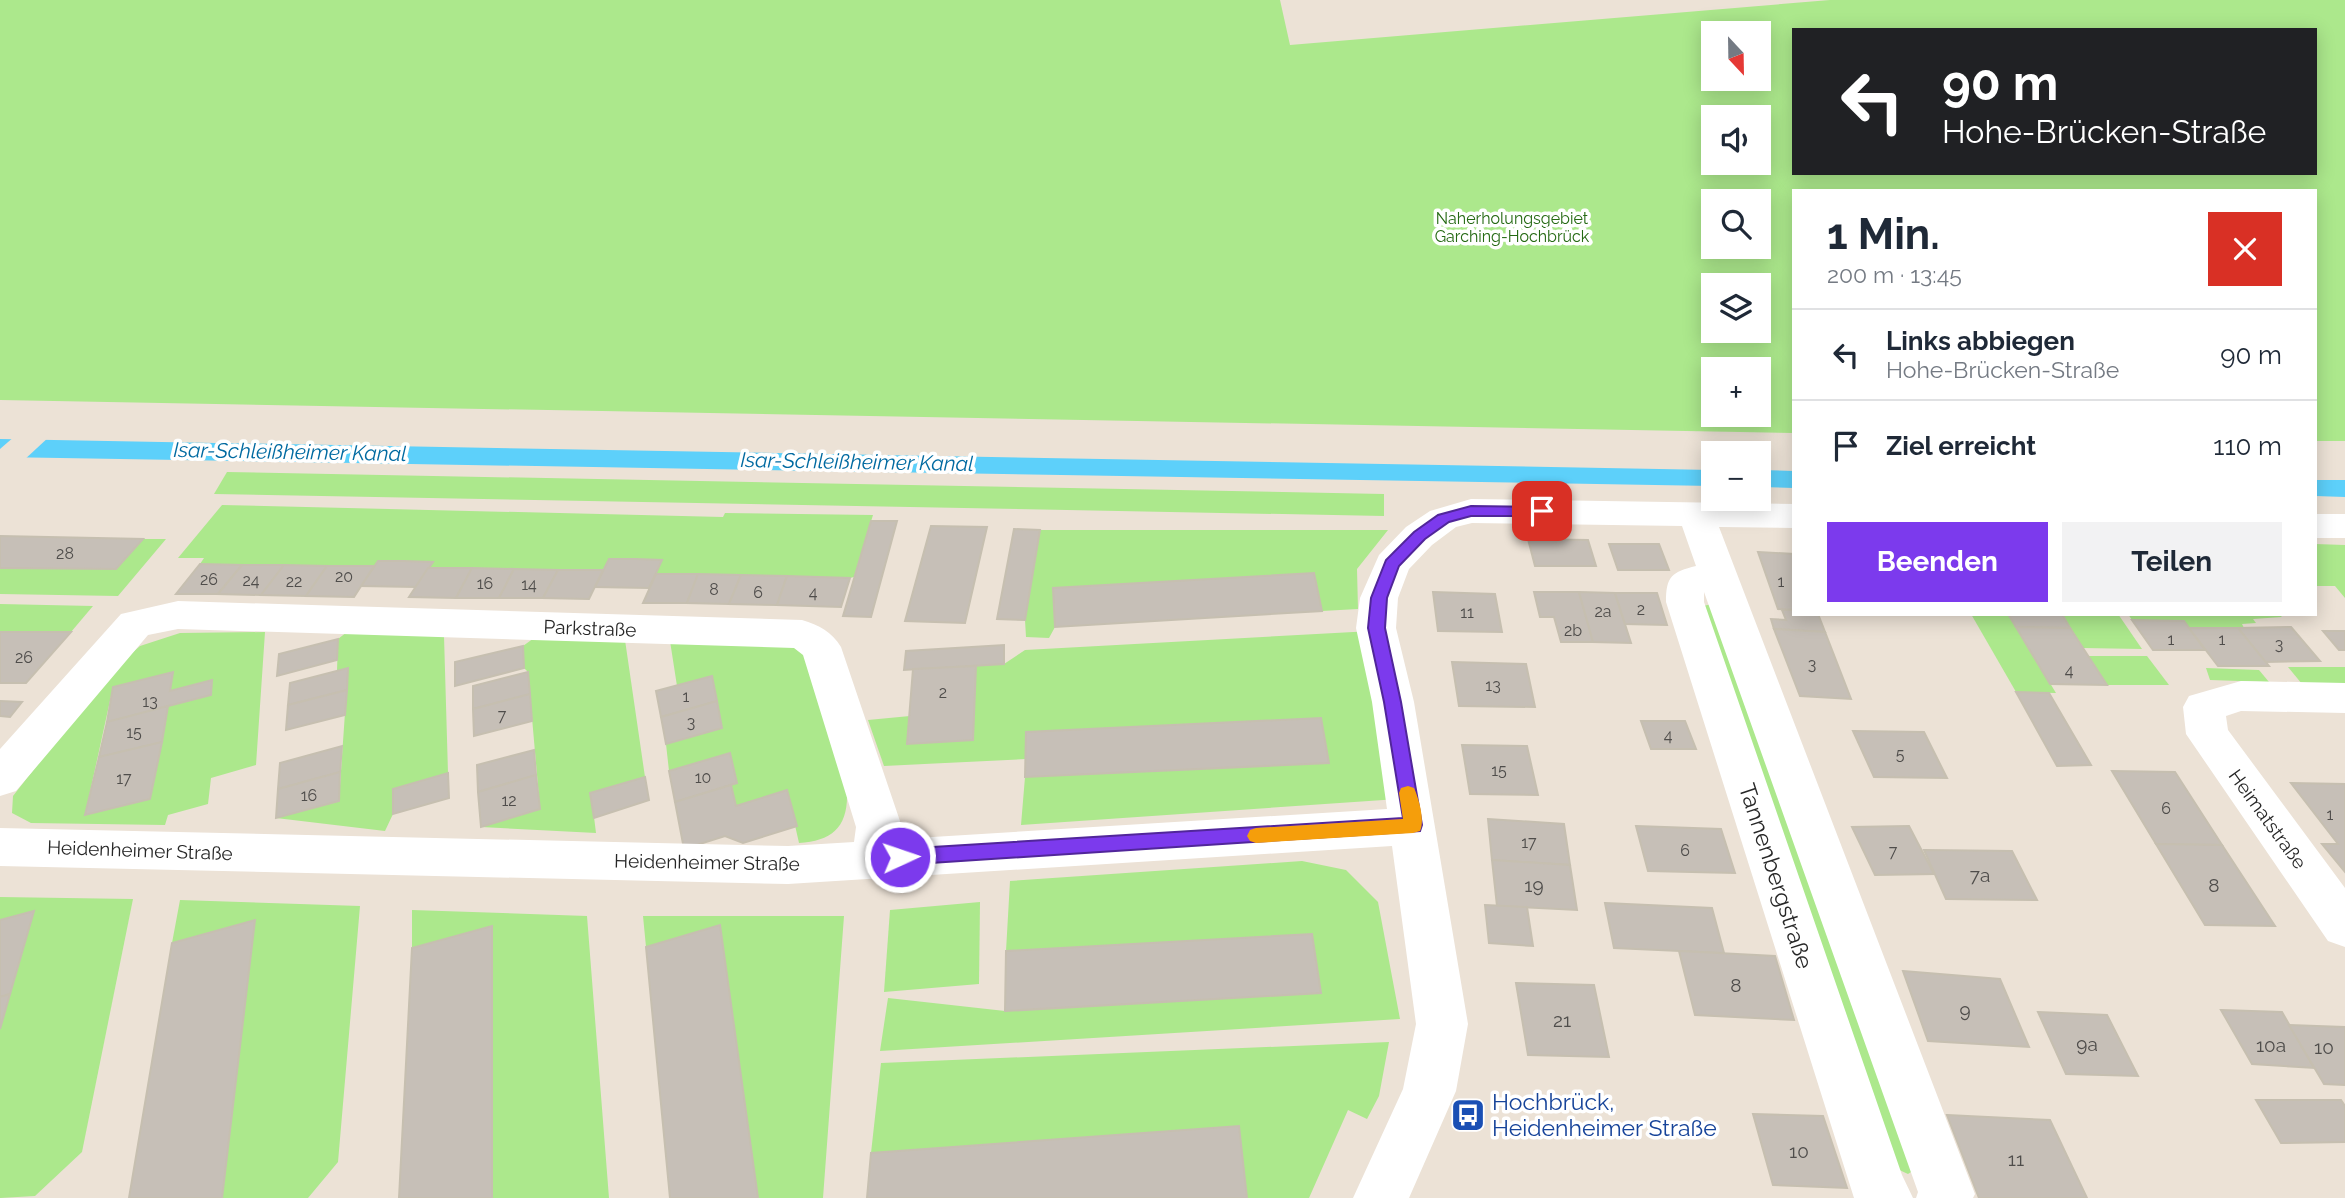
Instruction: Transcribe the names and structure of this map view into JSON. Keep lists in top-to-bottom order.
{
  "streets": {
    "street": [
      "Parkstraße",
      "Heimatstraße",
      "Heidenheimer Straße",
      "Tannenbergstraße"
    ]
  },
  "crossings": [
    ["Parkstraße", "Heidenheimer Straße"]
  ],
  "water": ["Isar-Schleißheimer Kanal"],
  "parks": ["Naherholungsgebiet Garching-Hochbrück"],
  "places": {
    "bus stop": ["Hochbrück, Heidenheimer Straße"]
  },
  "house_numbers": [
    "28",
    "20",
    "26",
    "24",
    "22",
    "1",
    "16",
    "14",
    "8",
    "6",
    "4",
    "2",
    "2a",
    "11",
    "2b",
    "1",
    "1",
    "3",
    "26",
    "3",
    "4",
    "13",
    "2",
    "1",
    "13",
    "7",
    "3",
    "15",
    "4",
    "5",
    "15",
    "10",
    "17",
    "16",
    "12",
    "6",
    "1",
    "17",
    "6",
    "7",
    "7a",
    "19",
    "8",
    "8",
    "9",
    "21",
    "9a",
    "10a",
    "10",
    "10",
    "11"
  ],
  "north": "bottom",
  "page": {
    "map_buttons": ["+", "−"],
    "turn": ["90 m", "Hohe-Brücken-Straße"],
    "heading": ["1 Min.", "200 m · 13:45"],
    "list": [
      {
        "name": "Links abbiegen",
        "note": "Hohe-Brücken-Straße",
        "value": "90 m"
      },
      {
        "name": "Ziel erreicht",
        "value": "110 m"
      }
    ],
    "buttons": ["Beenden", "Teilen"]
  }
}
